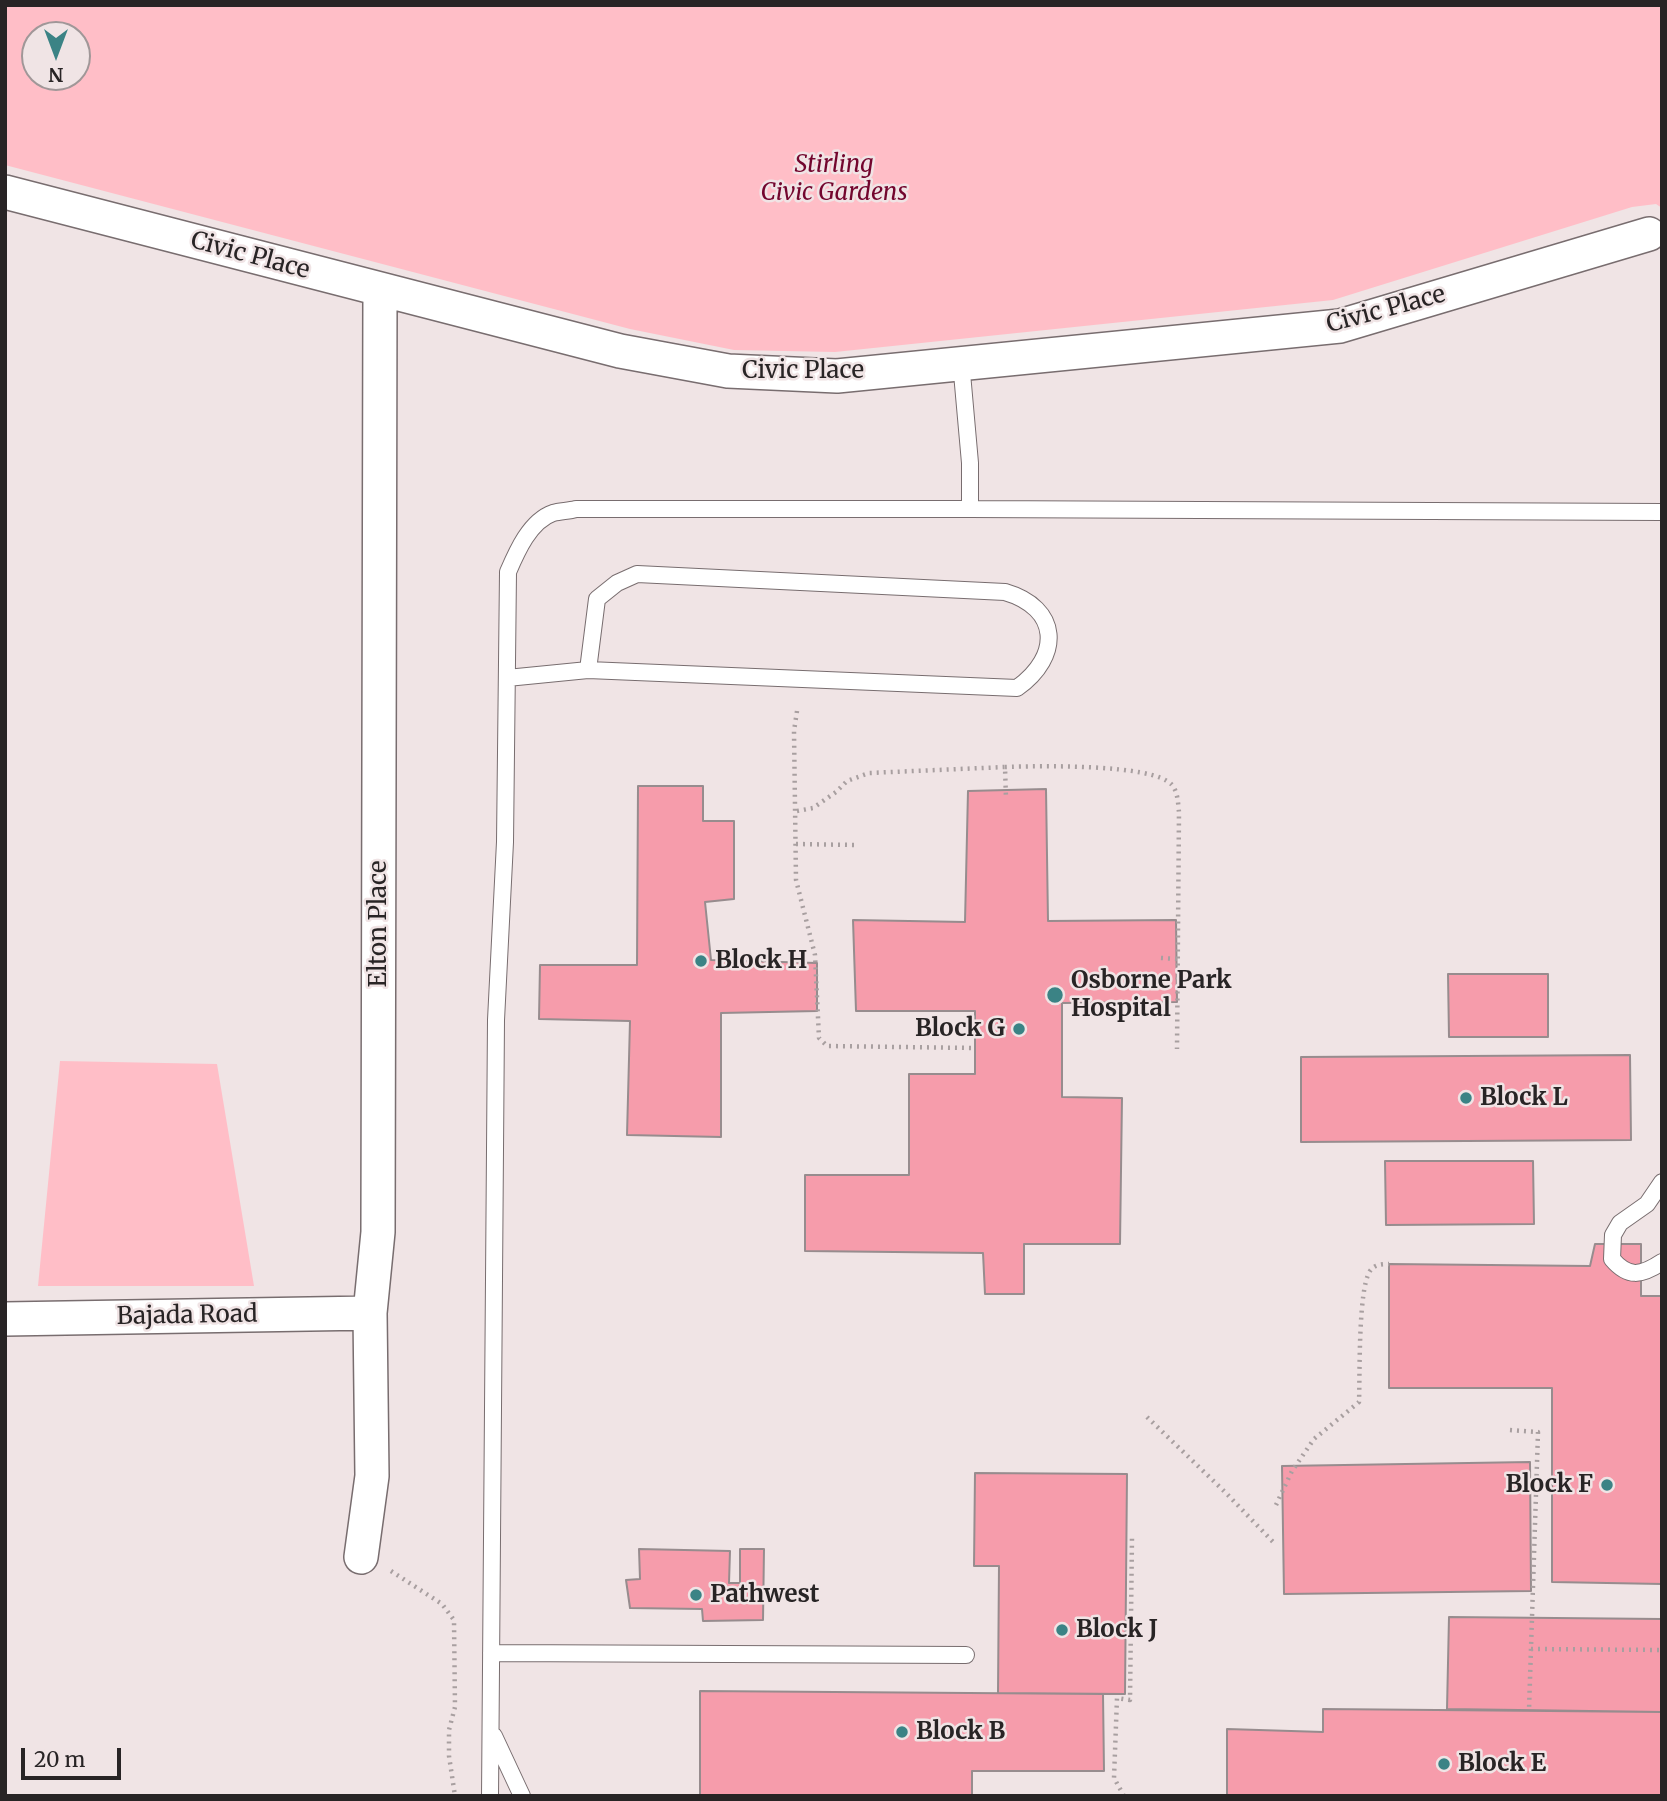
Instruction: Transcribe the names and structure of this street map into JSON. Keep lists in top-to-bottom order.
{
  "streets": {
    "street": ["Civic Place", "Elton Place", "Bajada Road"]
  },
  "crossings": [
    ["Civic Place", "Elton Place"],
    ["Elton Place", "Bajada Road"]
  ],
  "parks": ["Stirling Civic Gardens"],
  "places": [
    "Block H",
    "Osborne Park Hospital",
    "Block G",
    "Block L",
    "Block F",
    "Pathwest",
    "Block J",
    "Block B",
    "Block E"
  ],
  "scale_bar": "20 m",
  "north": "bottom"
}
